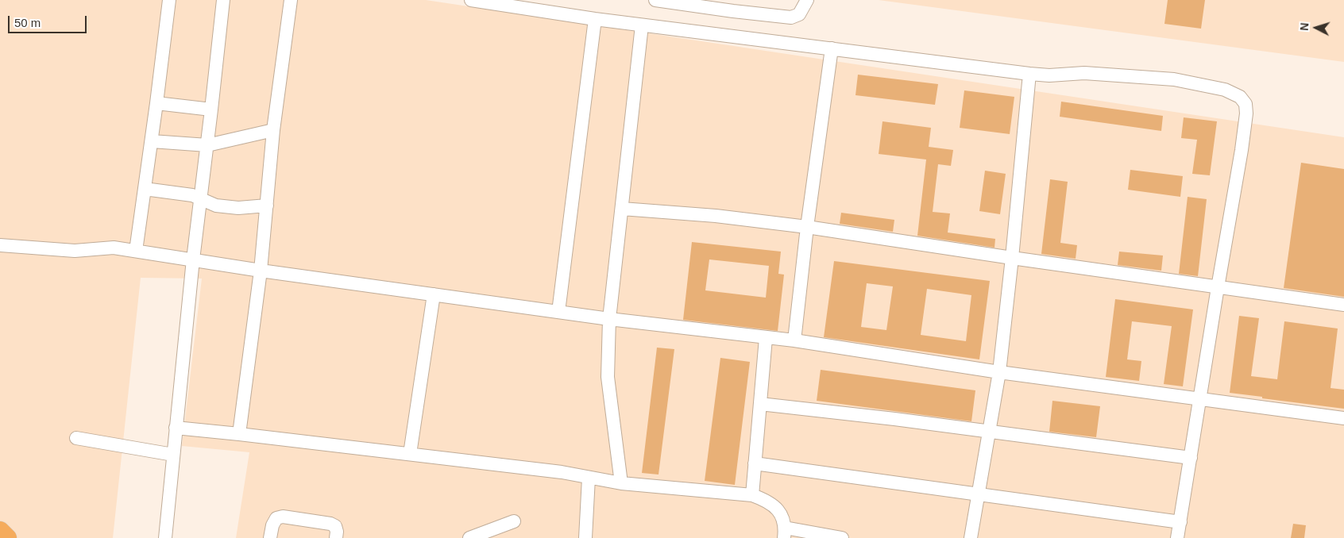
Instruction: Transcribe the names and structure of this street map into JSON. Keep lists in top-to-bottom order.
{
  "scale_bar": "50 m",
  "north": "left"
}
